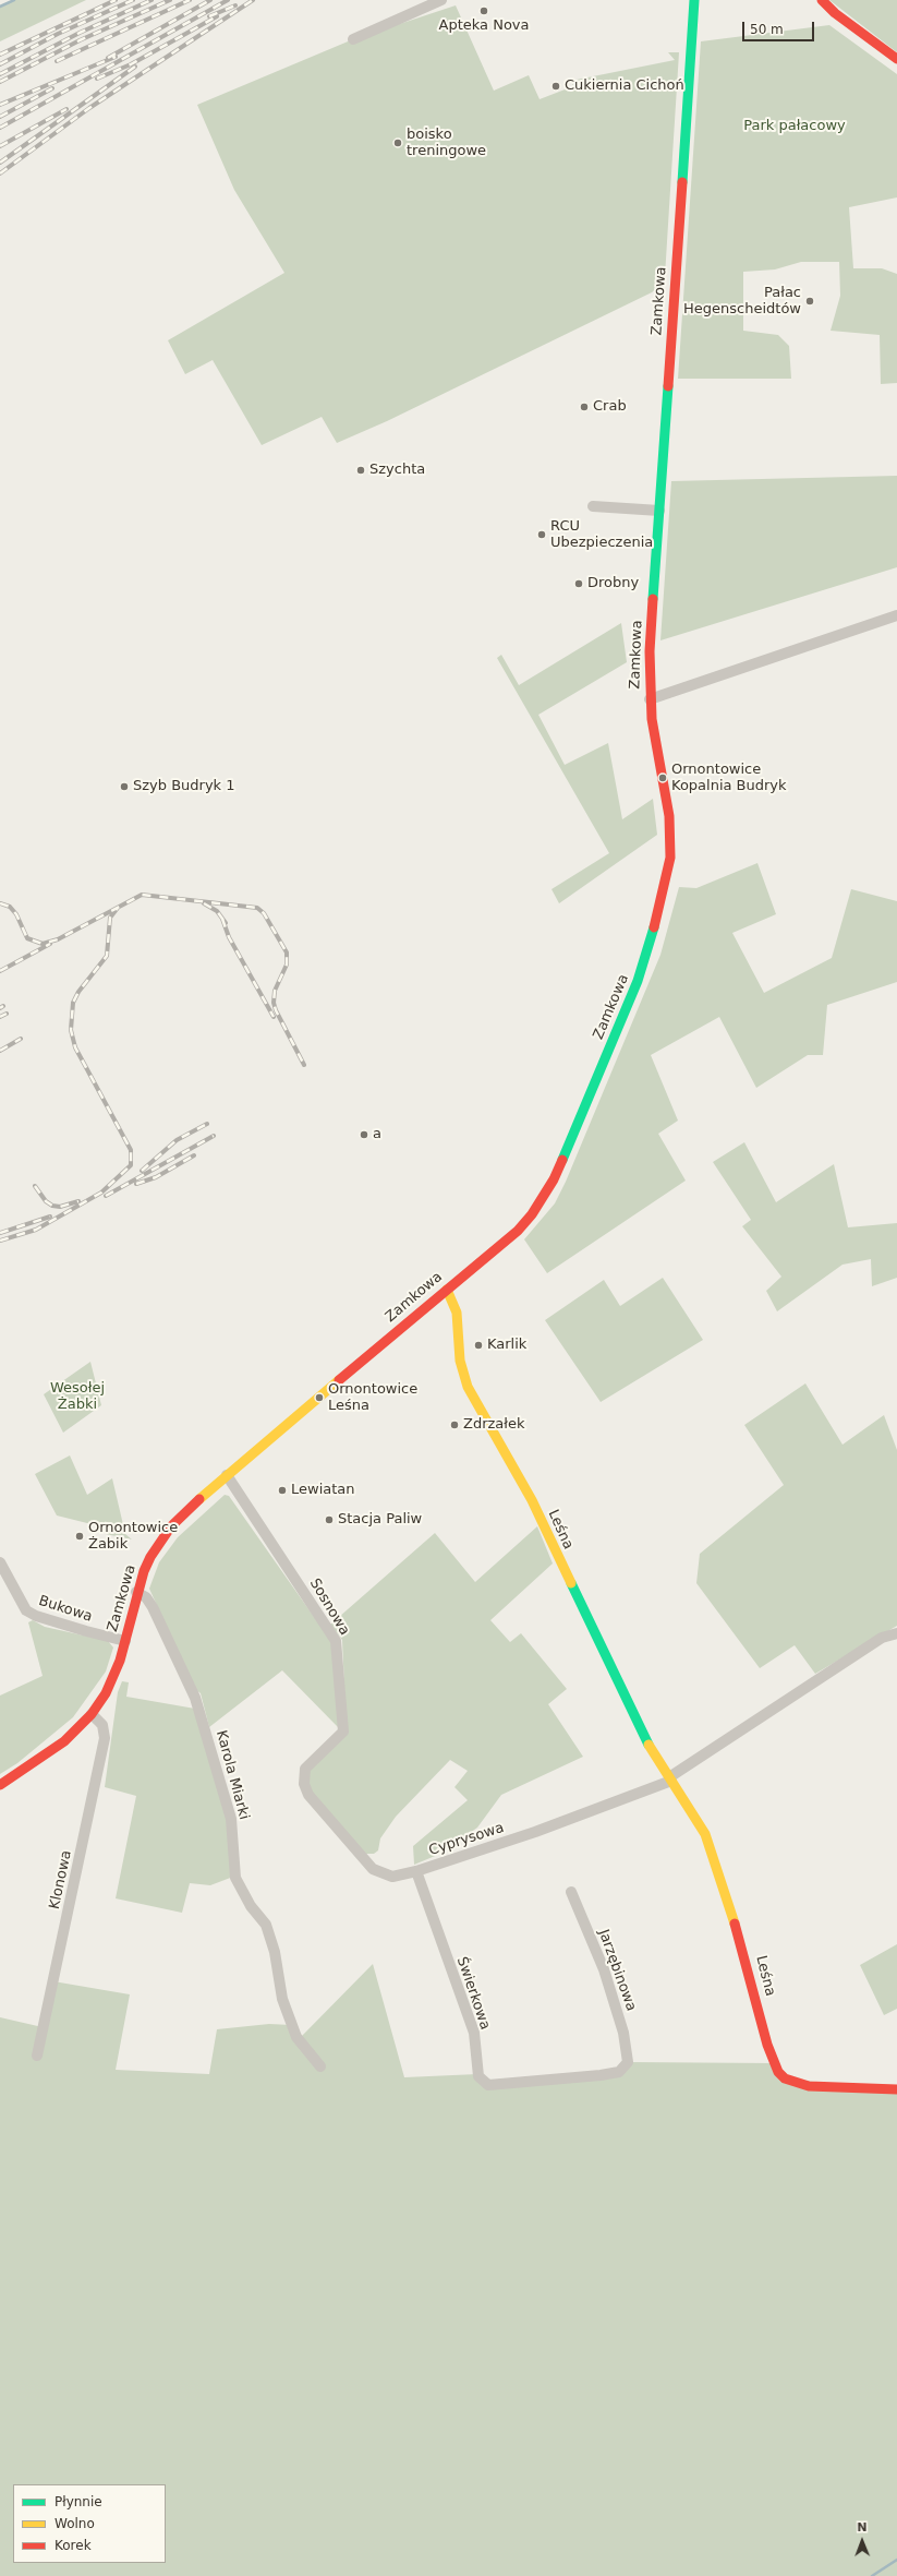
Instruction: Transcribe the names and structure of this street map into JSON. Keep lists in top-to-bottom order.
{
  "streets": {
    "street": [
      "Zamkowa",
      "Leśna",
      "Sosnowa",
      "Bukowa",
      "Karola Miarki",
      "Cyprysowa",
      "Klonowa",
      "Jarzębinowa",
      "Świerkowa"
    ]
  },
  "crossings": [
    ["Zamkowa", "Leśna"],
    ["Zamkowa", "Sosnowa"],
    ["Zamkowa", "Bukowa"],
    ["Zamkowa", "Karola Miarki"],
    ["Zamkowa", "Klonowa"],
    ["Leśna", "Cyprysowa"],
    ["Sosnowa", "Cyprysowa"],
    ["Cyprysowa", "Świerkowa"],
    ["Jarzębinowa", "Świerkowa"]
  ],
  "parks": ["Park pałacowy", "Wesołej Żabki"],
  "places": [
    "Apteka Nova",
    "Cukiernia Cichoń",
    "boisko treningowe",
    "Pałac Hegenscheidtów",
    "Crab",
    "Szychta",
    "RCU Ubezpieczenia",
    "Drobny",
    "Ornontowice Kopalnia Budryk",
    "Szyb Budryk 1",
    "a",
    "Karlik",
    "Ornontowice Leśna",
    "Zdrzałek",
    "Lewiatan",
    "Stacja Paliw",
    "Ornontowice Żabik"
  ],
  "legend": ["Płynnie", "Wolno", "Korek"],
  "scale_bar": "50 m",
  "north": "top"
}
